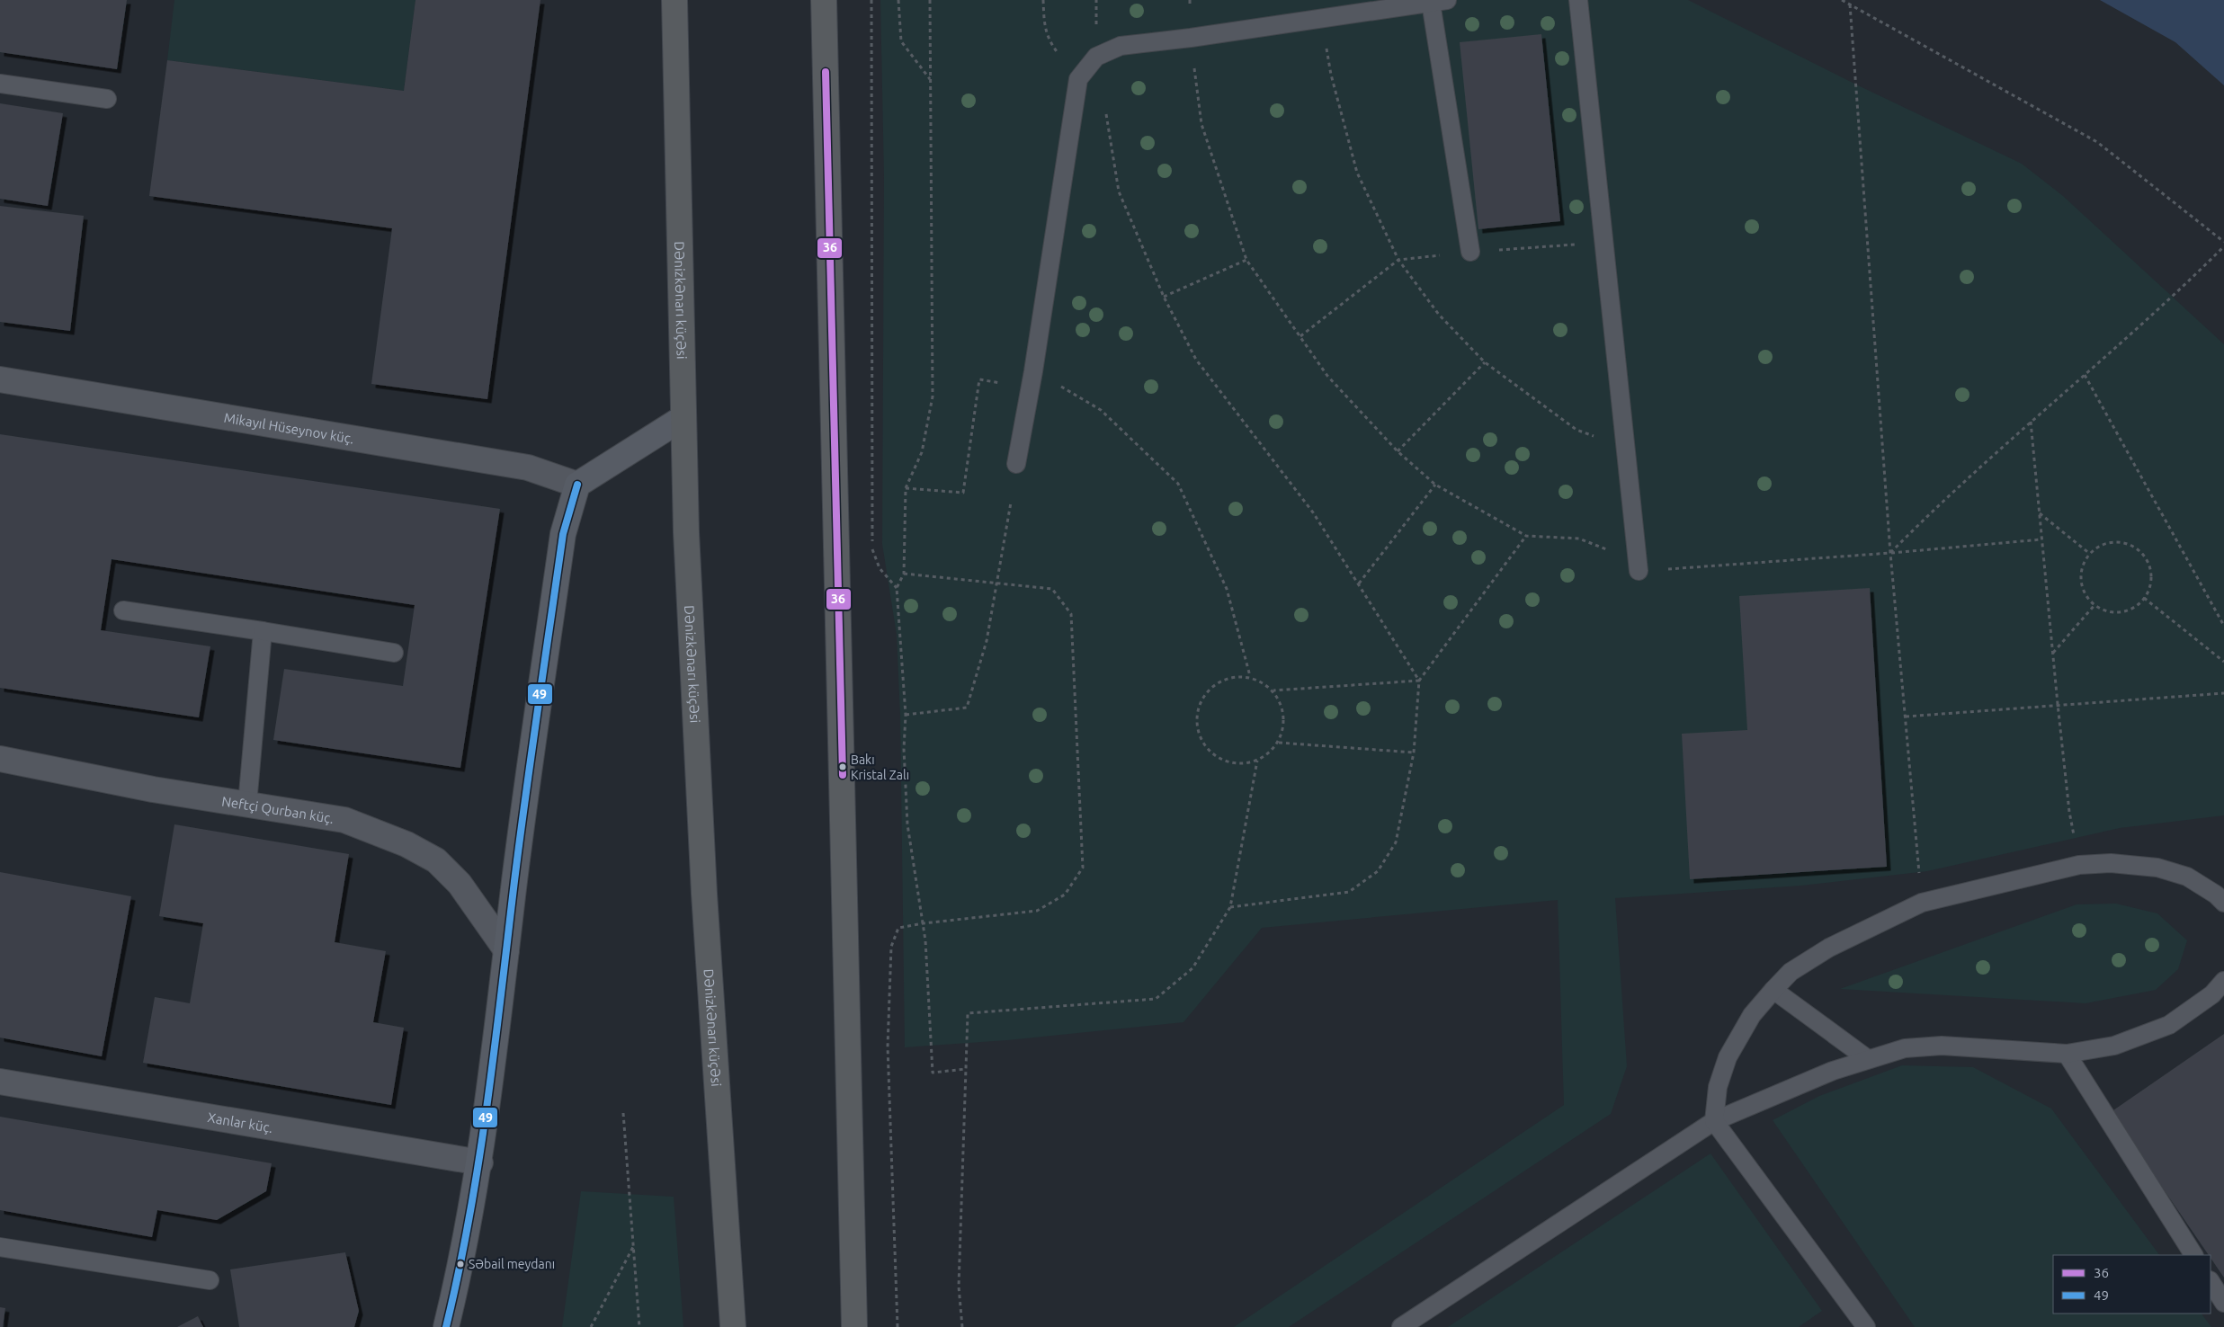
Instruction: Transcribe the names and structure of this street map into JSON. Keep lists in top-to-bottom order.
{
  "streets": {
    "highway": ["Dənizkənarı küçəsi"],
    "street": ["Mikayıl Hüseynov küç.", "Neftçi Qurban küç.", "Xanlar küç."]
  },
  "places": ["Bakı Kristal Zalı", "Səbail meydanı"],
  "lines": ["transit line 36", "transit line 49"],
  "legend": ["36", "49"]
}
